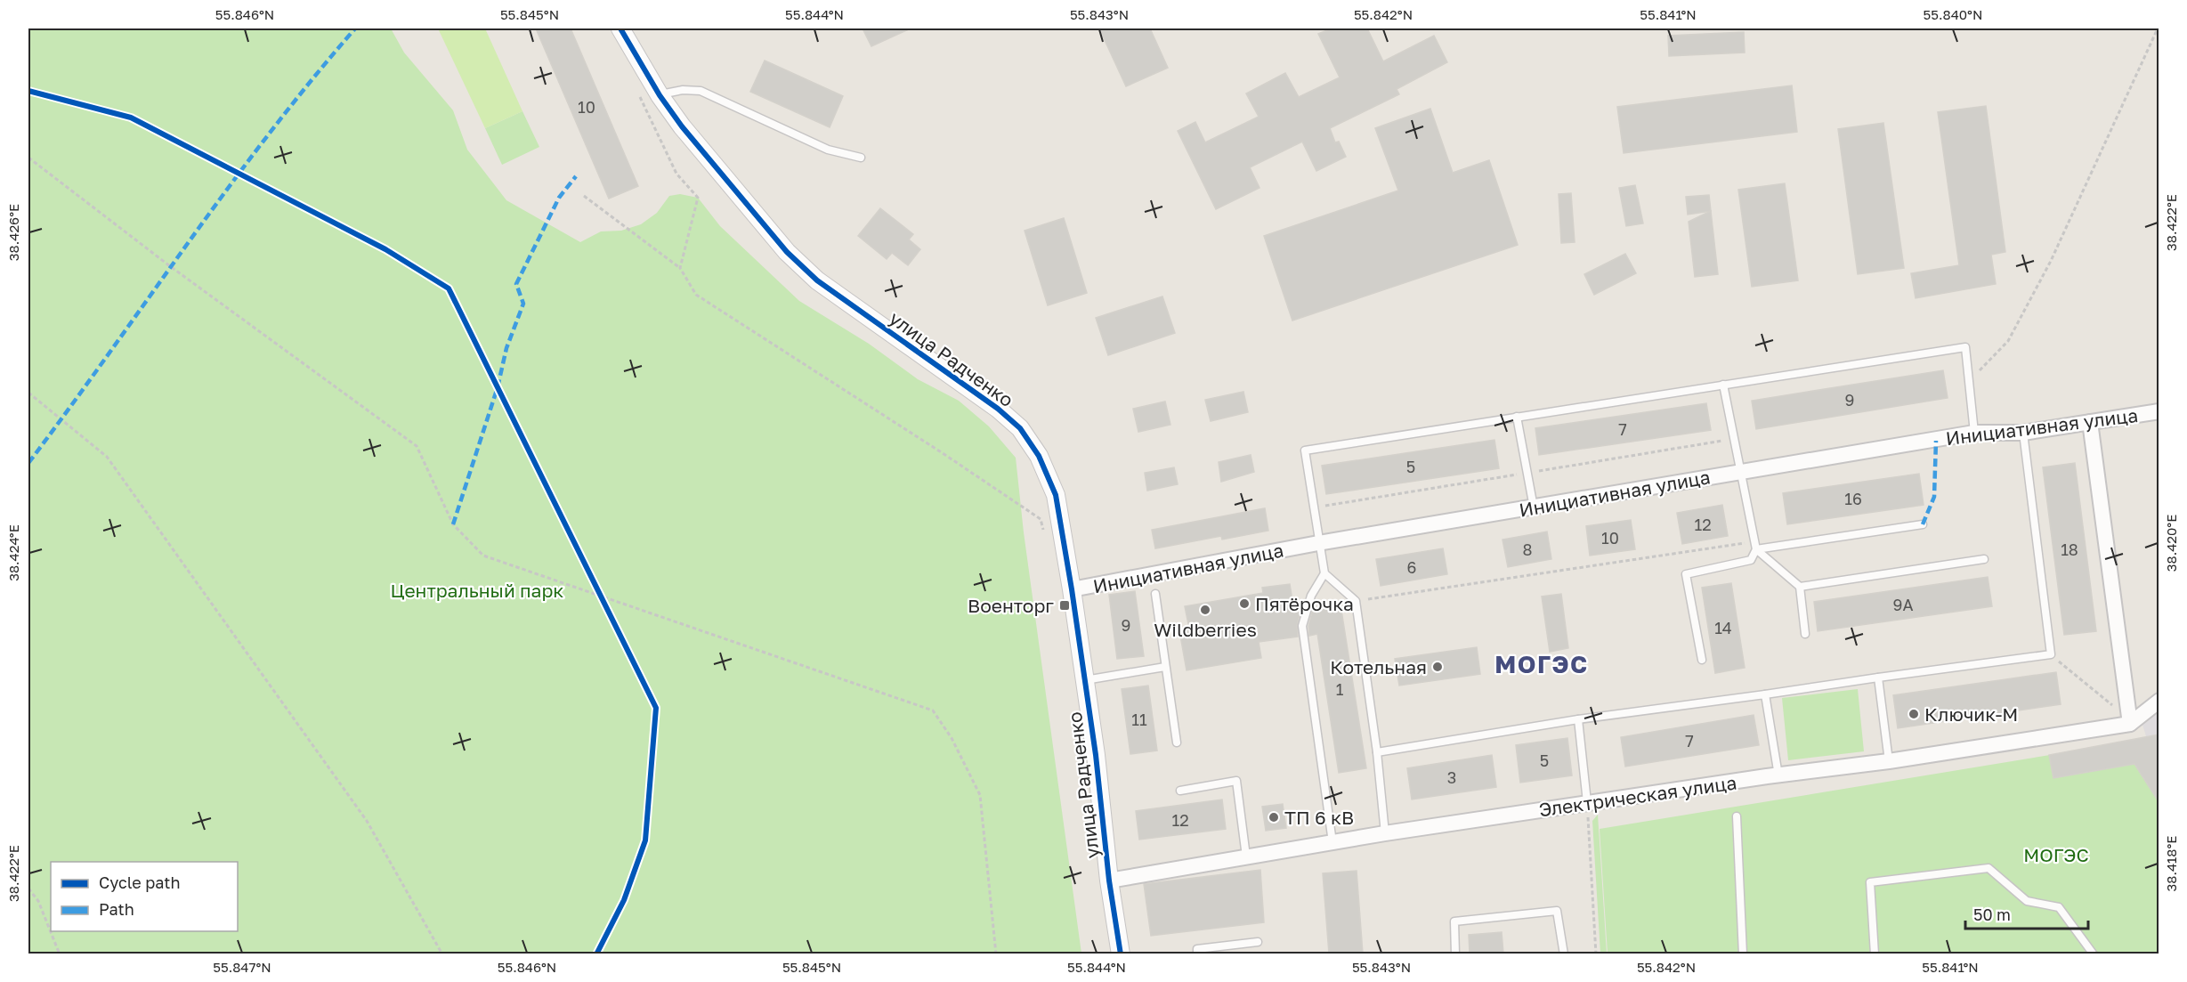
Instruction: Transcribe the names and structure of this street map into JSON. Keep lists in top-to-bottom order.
{
  "streets": {
    "street": ["улица Радченко", "Инициативная улица", "Электрическая улица"]
  },
  "crossings": [
    ["улица Радченко", "Инициативная улица"],
    ["улица Радченко", "Электрическая улица"]
  ],
  "districts": ["МОГЭС"],
  "parks": ["Центральный парк", "МОГЭС"],
  "places": {
    "other": [
      "Пятёрочка",
      "Wildberries",
      "Котельная",
      "Ключик-М",
      "ТП 6 кВ"
    ],
    "transit": ["Военторг"]
  },
  "house_numbers": [
    "10",
    "9",
    "7",
    "5",
    "16",
    "12",
    "10",
    "8",
    "18",
    "6",
    "9А",
    "9",
    "14",
    "1",
    "11",
    "7",
    "5",
    "3",
    "12"
  ],
  "legend": ["Cycle path", "Path"],
  "scale_bar": "50 m",
  "coordinates": [
    "55.846°N",
    "55.845°N",
    "55.844°N",
    "55.843°N",
    "55.842°N",
    "55.841°N",
    "55.840°N",
    "38.422°E",
    "38.426°E",
    "38.420°E",
    "38.424°E",
    "38.418°E",
    "55.847°N"
  ]
}
